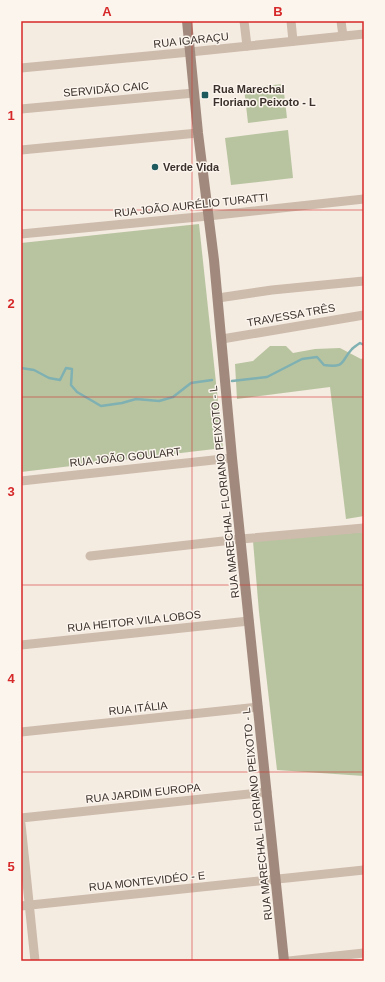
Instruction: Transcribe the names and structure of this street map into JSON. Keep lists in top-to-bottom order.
{
  "streets": {
    "street": [
      "RUA IGARAÇU",
      "SERVIDÃO CAIC",
      "RUA JOÃO AURÉLIO TURATTI",
      "TRAVESSA TRÊS",
      "RUA JOÃO GOULART",
      "RUA MARECHAL FLORIANO PEIXOTO - L",
      "RUA HEITOR VILA LOBOS",
      "RUA ITÁLIA",
      "RUA JARDIM EUROPA",
      "RUA MONTEVIDÉO - E"
    ]
  },
  "crossings": [
    ["RUA IGARAÇU", "RUA MARECHAL FLORIANO PEIXOTO - L"],
    ["SERVIDÃO CAIC", "RUA MARECHAL FLORIANO PEIXOTO - L"],
    ["RUA JOÃO AURÉLIO TURATTI", "RUA MARECHAL FLORIANO PEIXOTO - L"],
    ["TRAVESSA TRÊS", "RUA MARECHAL FLORIANO PEIXOTO - L"],
    ["RUA JOÃO GOULART", "RUA MARECHAL FLORIANO PEIXOTO - L"],
    ["RUA MARECHAL FLORIANO PEIXOTO - L", "RUA HEITOR VILA LOBOS"],
    ["RUA MARECHAL FLORIANO PEIXOTO - L", "RUA ITÁLIA"],
    ["RUA MARECHAL FLORIANO PEIXOTO - L", "RUA JARDIM EUROPA"],
    ["RUA MARECHAL FLORIANO PEIXOTO - L", "RUA MONTEVIDÉO - E"]
  ],
  "places": {
    "transit": ["Rua Marechal Floriano Peixoto - L"],
    "other": ["Verde Vida"]
  },
  "grid": {
    "columns": ["A", "B"],
    "rows": [
      "1",
      "2",
      "3",
      "4",
      "5"
    ]
  }
}
